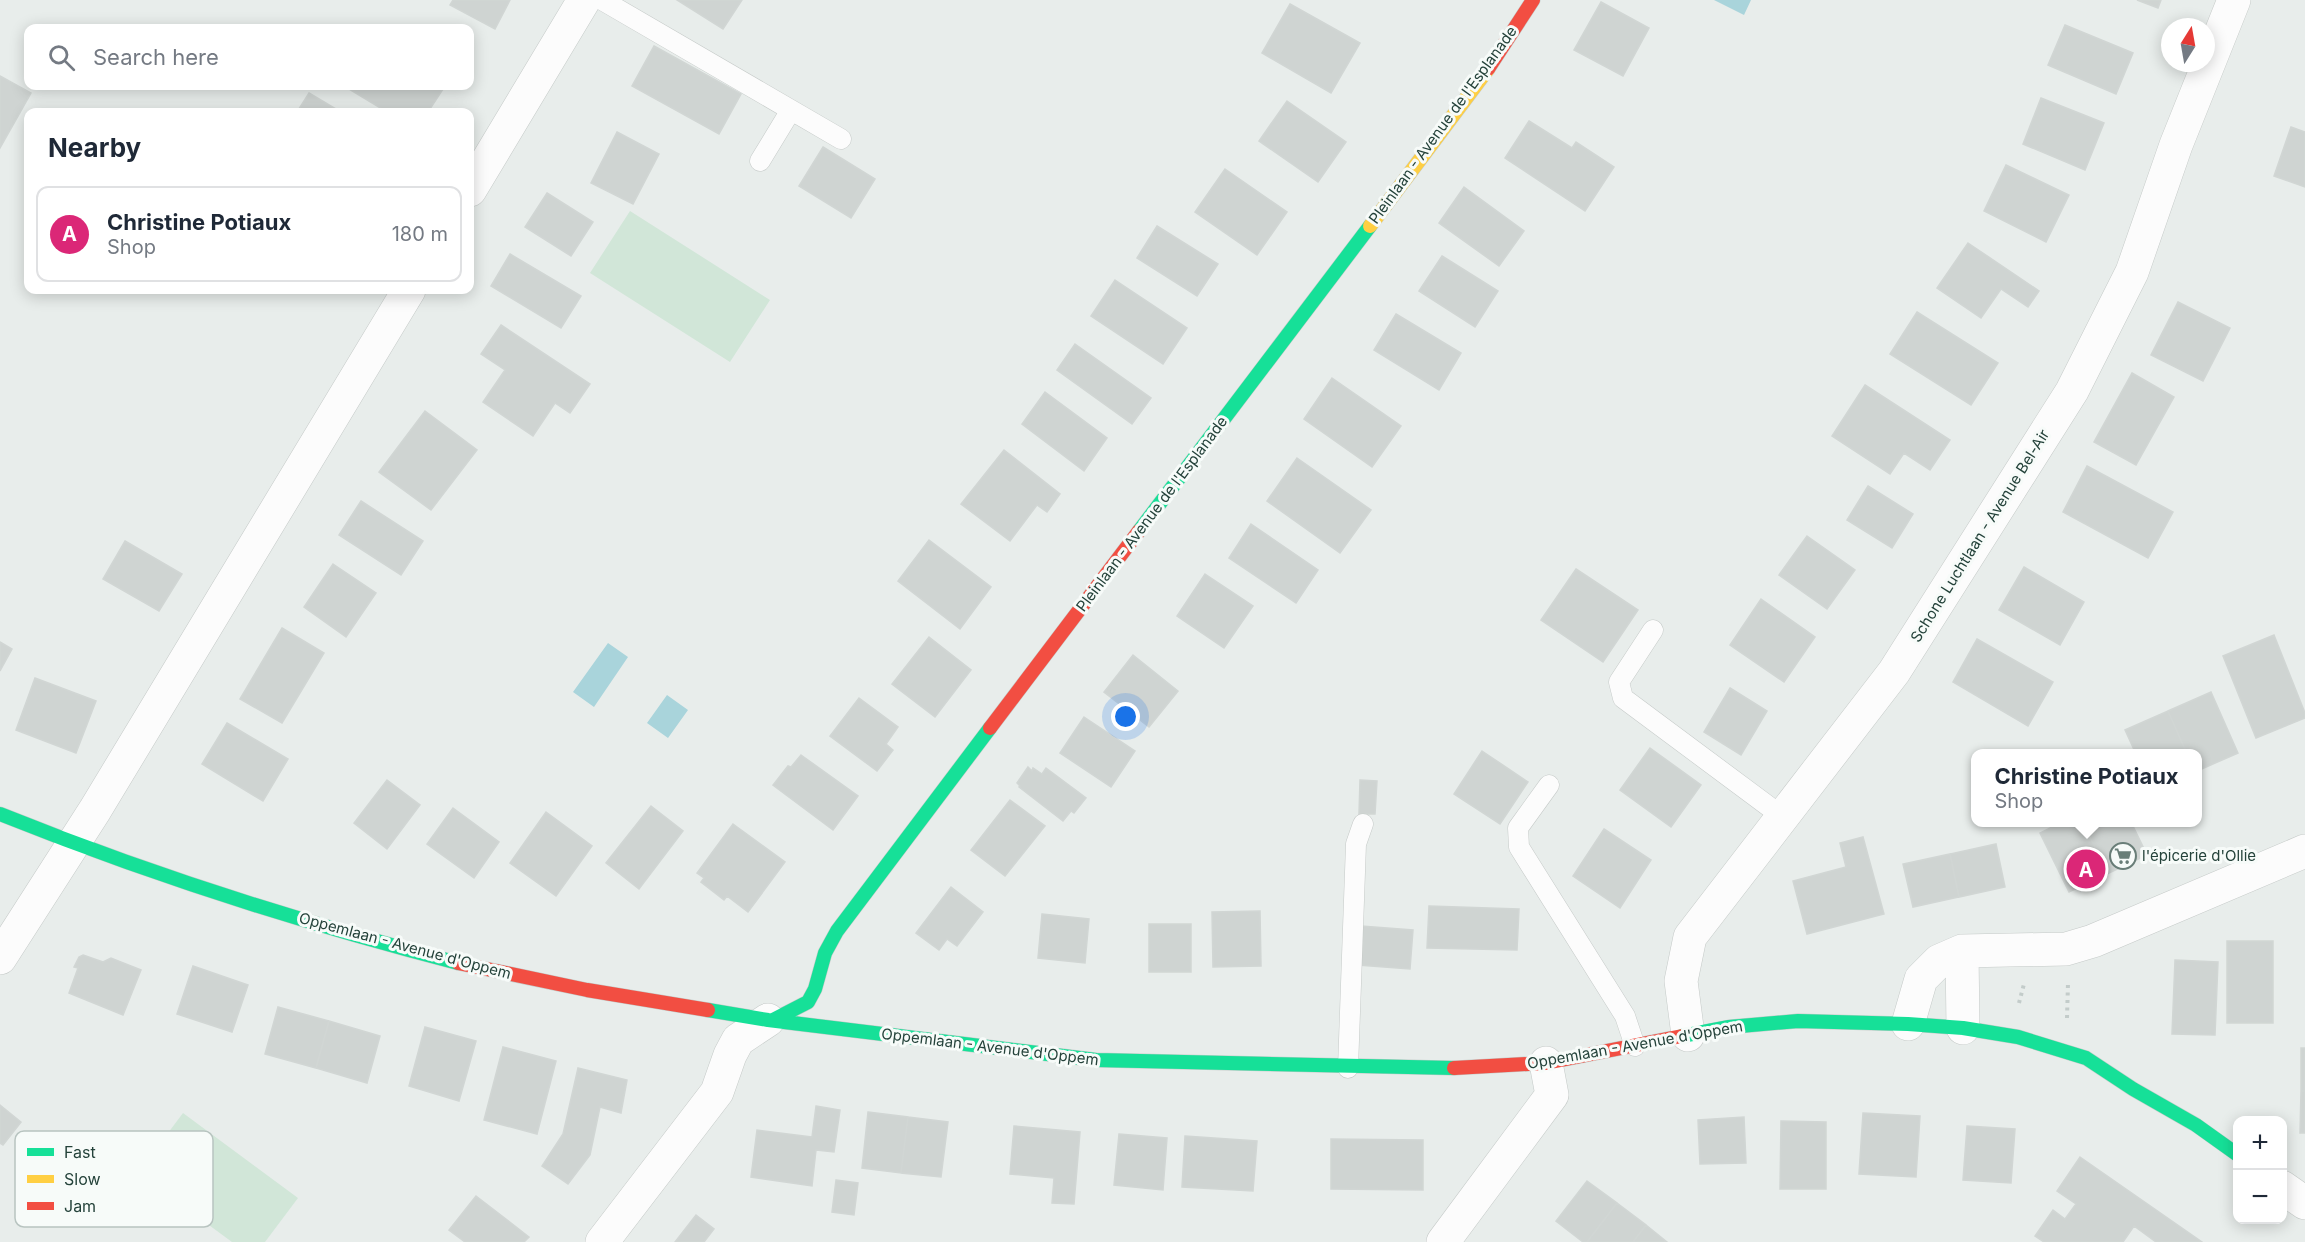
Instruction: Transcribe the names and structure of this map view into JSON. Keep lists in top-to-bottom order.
{
  "streets": {
    "street": ["Pleinlaan - Avenue de l'Esplanade", "Schone Luchtlaan - Avenue Bel-Air", "Oppemlaan - Avenue d'Oppem"]
  },
  "crossings": [
    ["Pleinlaan - Avenue de l'Esplanade", "Oppemlaan - Avenue d'Oppem"],
    ["Schone Luchtlaan - Avenue Bel-Air", "Oppemlaan - Avenue d'Oppem"]
  ],
  "places": {
    "supermarket": ["l'épicerie d'Ollie"]
  },
  "legend": ["Fast", "Slow", "Jam"],
  "north": "top",
  "page": {
    "search": "Search here",
    "heading": "Nearby",
    "list": [
      {
        "mark": "A",
        "name": "Christine Potiaux",
        "note": "Shop",
        "value": "180 m"
      }
    ],
    "popup": ["Christine Potiaux", "Shop"],
    "pins": "A",
    "map_buttons": ["+", "−"]
  }
}
